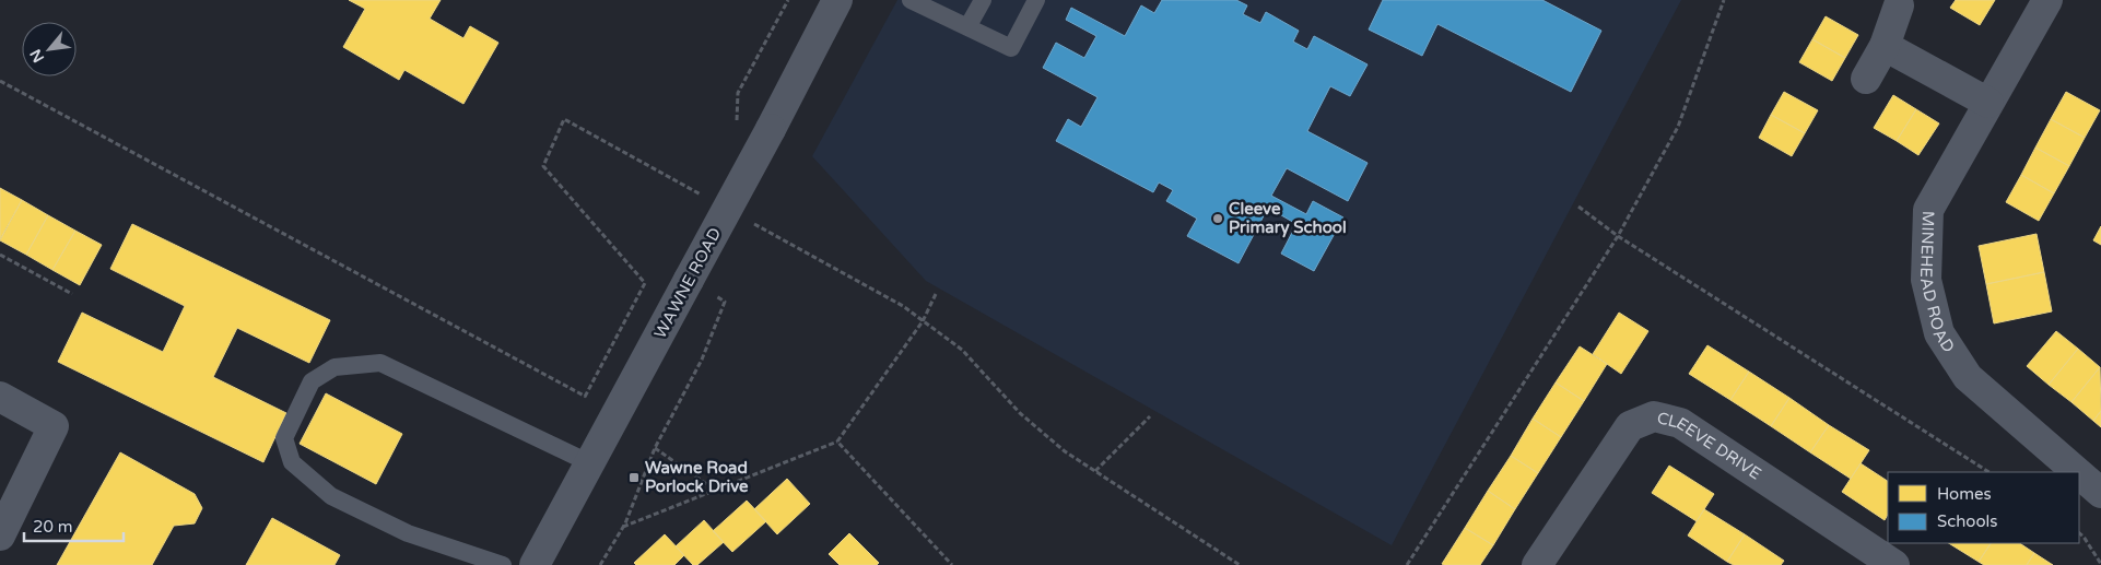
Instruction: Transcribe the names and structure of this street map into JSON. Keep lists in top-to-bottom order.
{
  "streets": {
    "street": ["MINEHEAD ROAD", "WAWNE ROAD", "CLEEVE DRIVE"]
  },
  "places": {
    "other": ["Cleeve Primary School"],
    "transit": ["Wawne Road Porlock Drive"]
  },
  "legend": ["Homes", "Schools"],
  "scale_bar": "20 m",
  "north": "bottom left"
}
